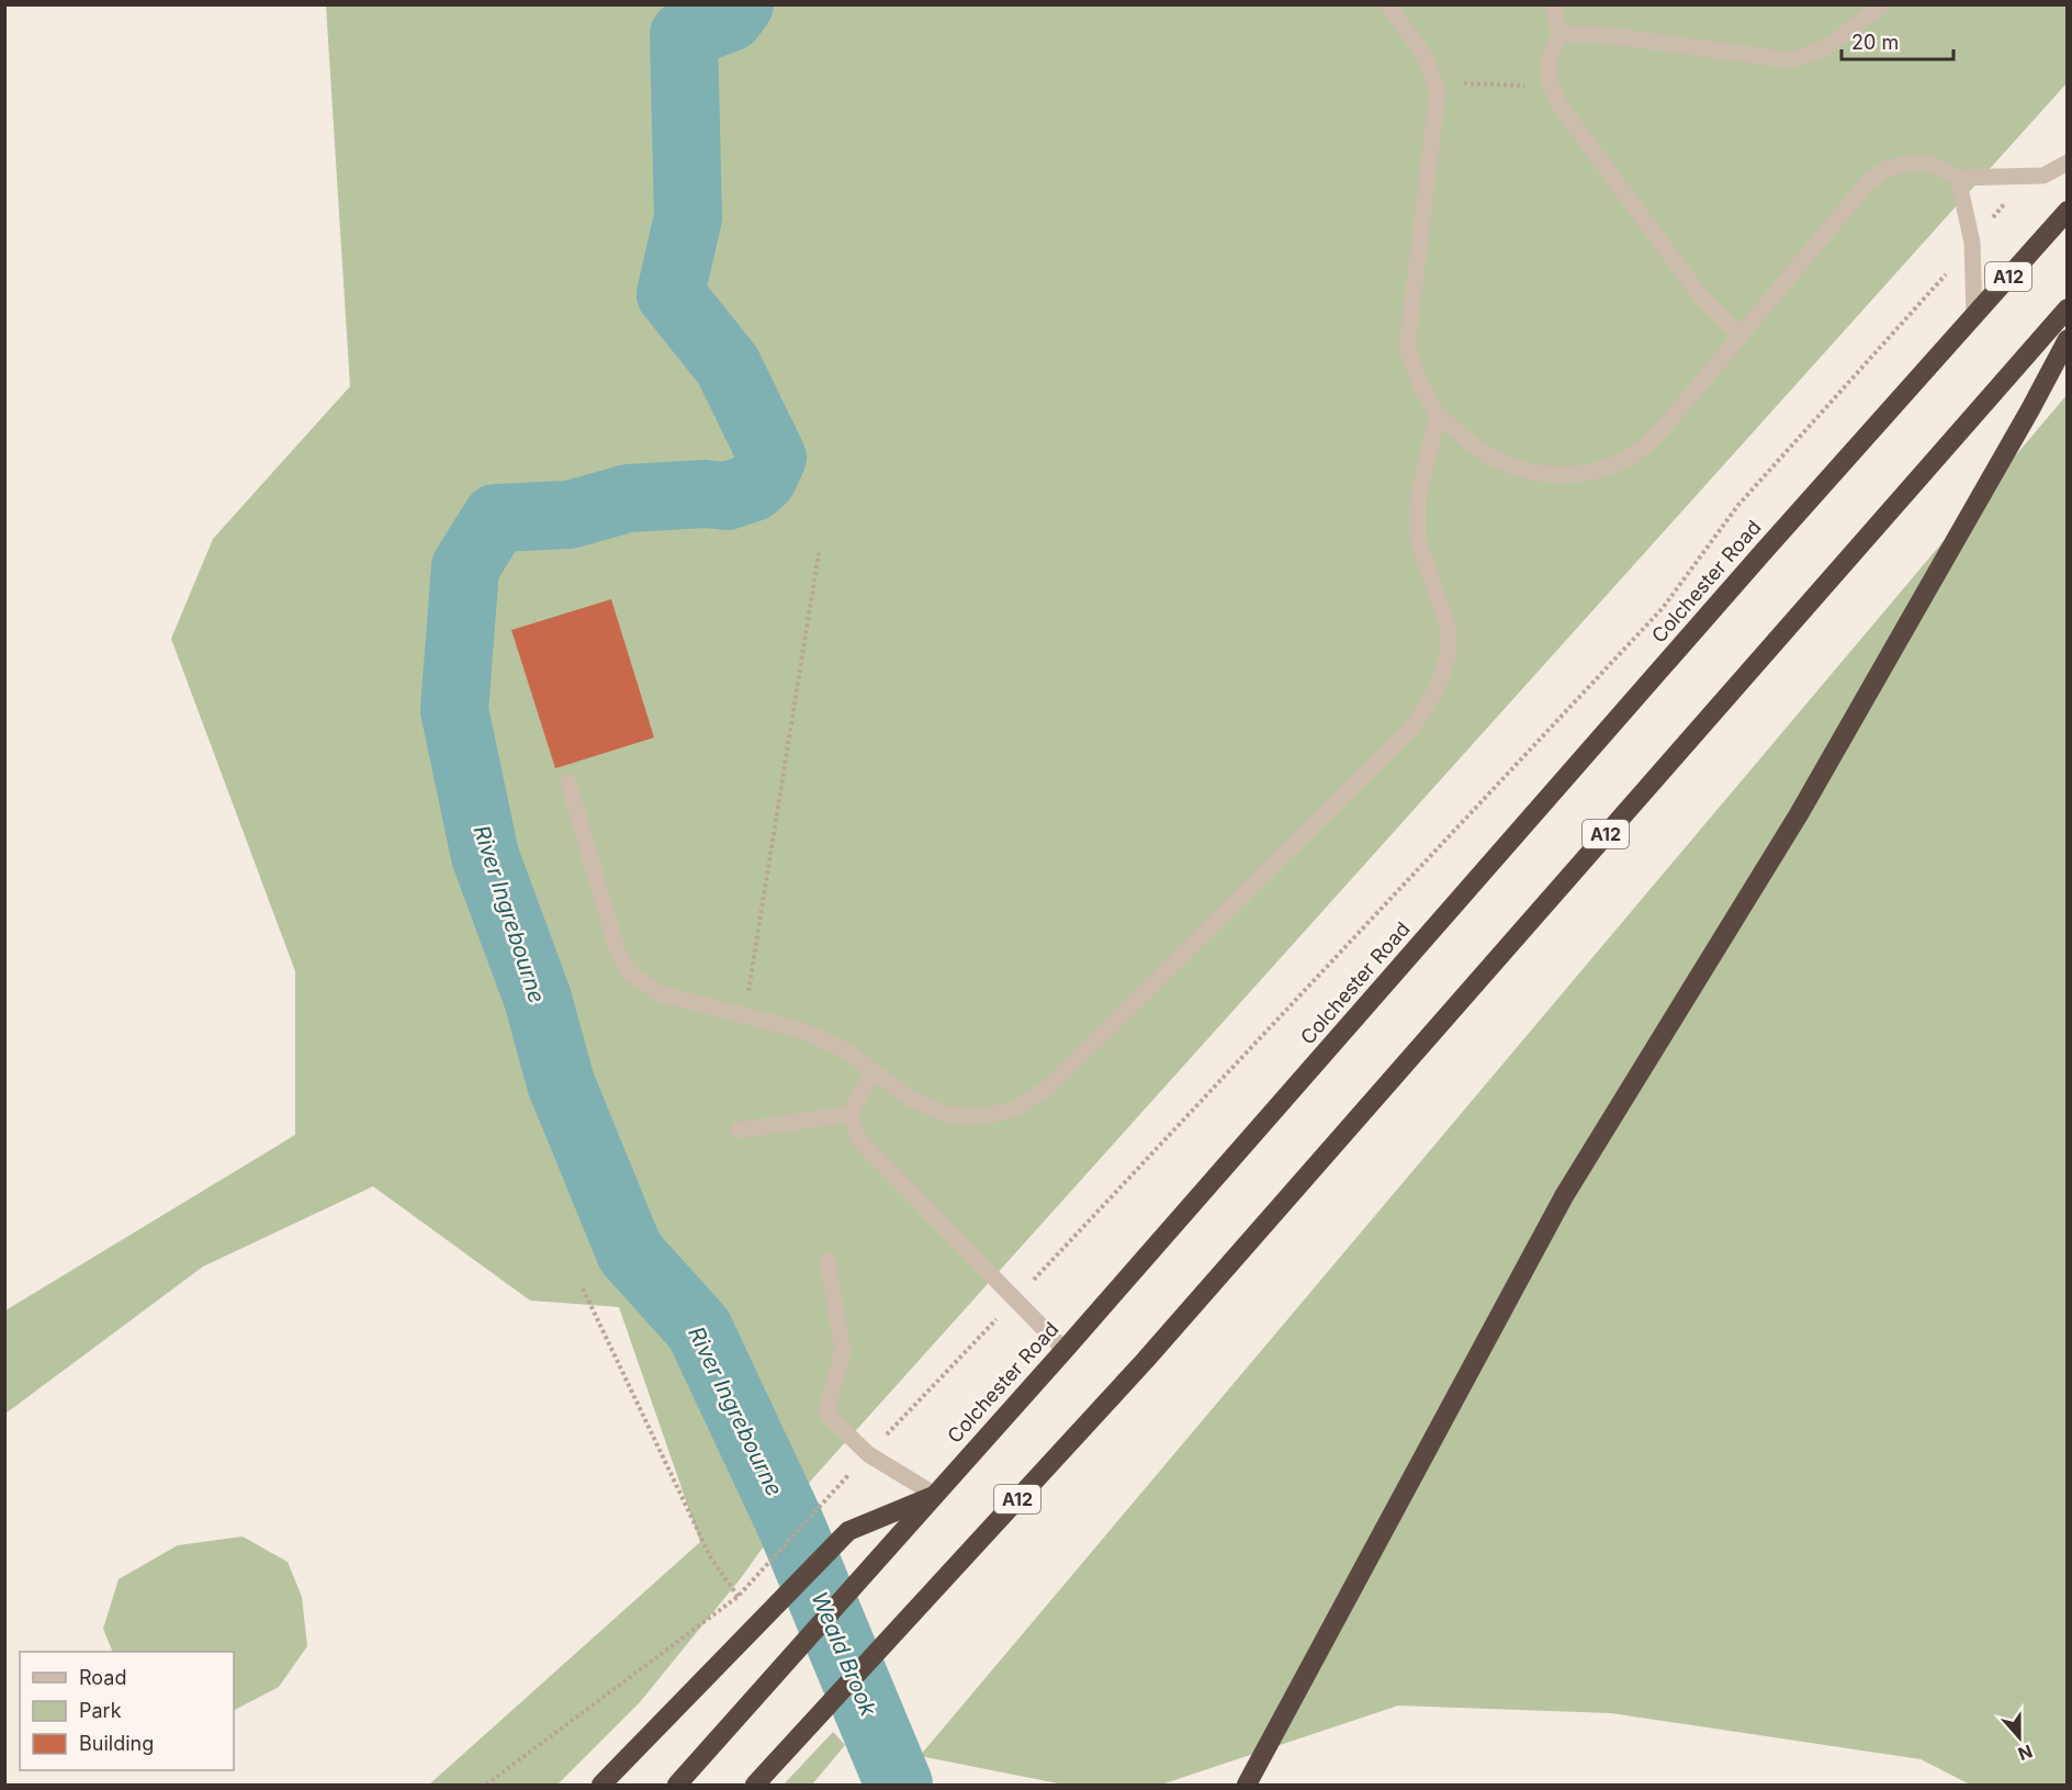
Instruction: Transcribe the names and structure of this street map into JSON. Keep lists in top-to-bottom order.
{
  "streets": {
    "highway": ["A12", "Colchester Road"]
  },
  "crossings": [
    ["A12", "Colchester Road"]
  ],
  "water": ["River Ingrebourne", "Weald Brook"],
  "legend": ["Road", "Park", "Building"],
  "scale_bar": "20 m",
  "north": "bottom"
}
